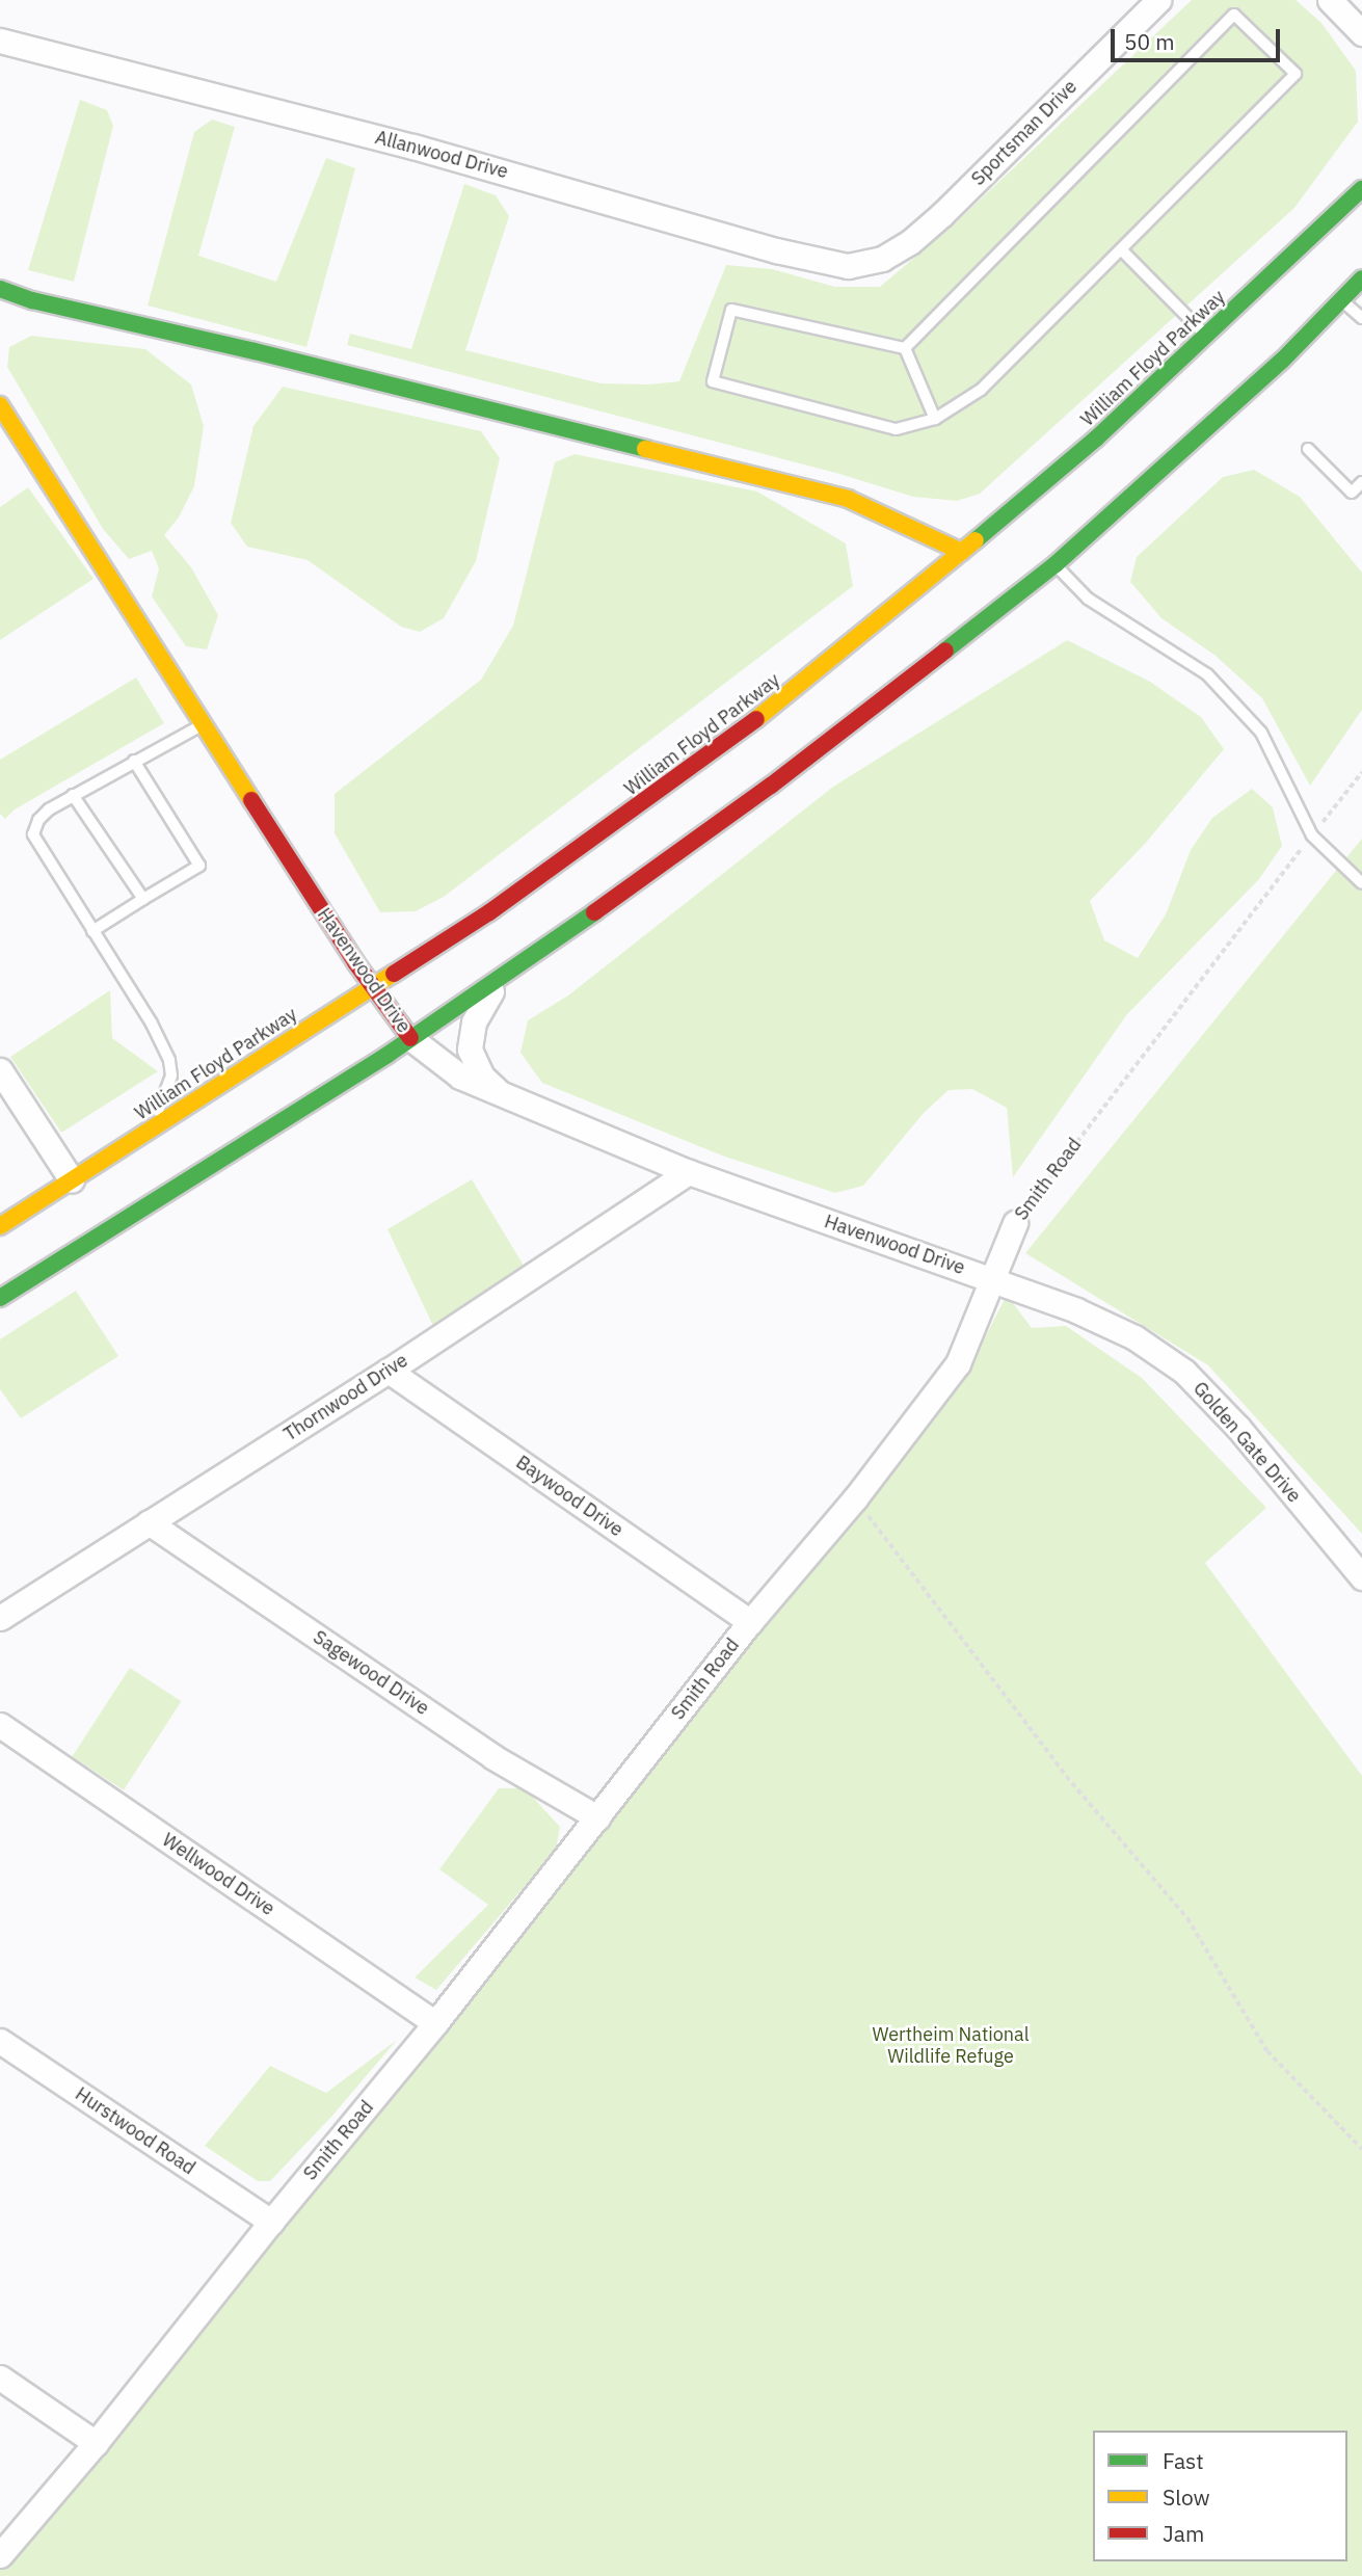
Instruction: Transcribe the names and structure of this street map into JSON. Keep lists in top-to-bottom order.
{
  "streets": {
    "main road": ["William Floyd Parkway", "Havenwood Drive"],
    "street": [
      "Sportsman Drive",
      "Allanwood Drive",
      "Smith Road",
      "Thornwood Drive",
      "Golden Gate Drive",
      "Baywood Drive",
      "Sagewood Drive",
      "Wellwood Drive",
      "Hurstwood Road"
    ]
  },
  "crossings": [
    ["Sportsman Drive", "Allanwood Drive"],
    ["William Floyd Parkway", "Havenwood Drive"],
    ["Havenwood Drive", "Smith Road"],
    ["Havenwood Drive", "Thornwood Drive"],
    ["Havenwood Drive", "Golden Gate Drive"],
    ["Smith Road", "Golden Gate Drive"],
    ["Smith Road", "Baywood Drive"],
    ["Smith Road", "Sagewood Drive"],
    ["Smith Road", "Wellwood Drive"],
    ["Smith Road", "Hurstwood Road"],
    ["Thornwood Drive", "Baywood Drive"],
    ["Thornwood Drive", "Sagewood Drive"]
  ],
  "parks": ["Wertheim National Wildlife Refuge"],
  "legend": ["Fast", "Slow", "Jam"],
  "scale_bar": "50 m"
}
